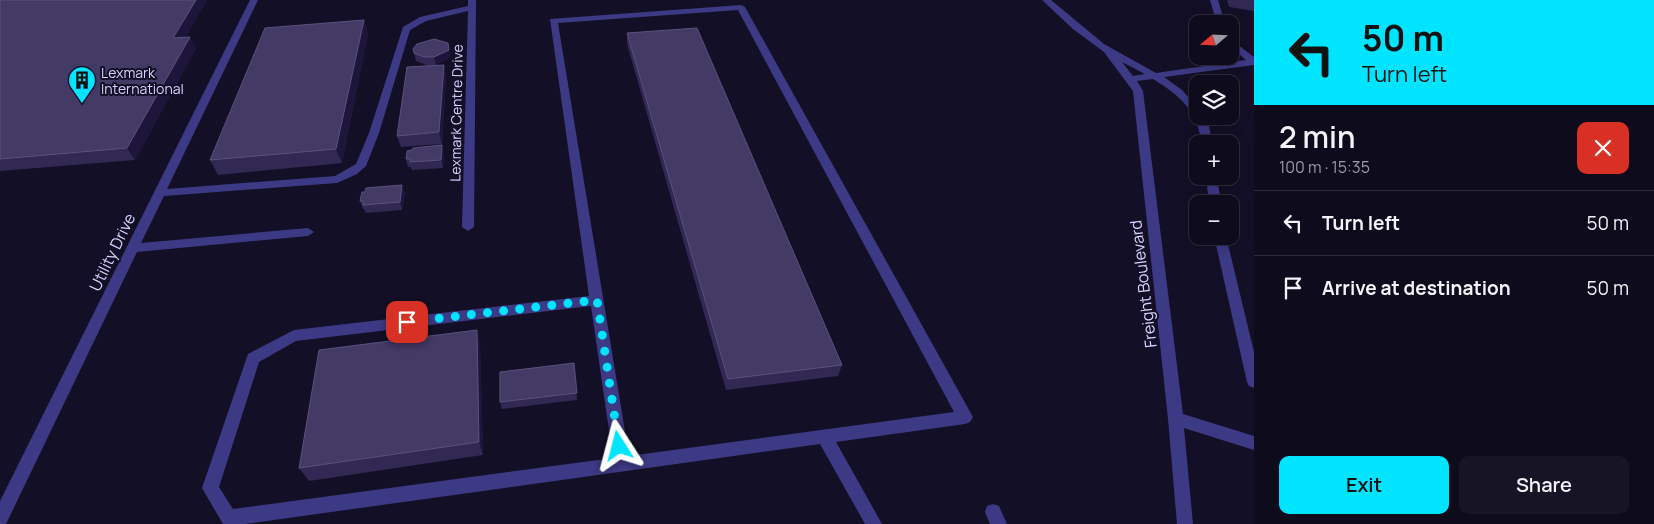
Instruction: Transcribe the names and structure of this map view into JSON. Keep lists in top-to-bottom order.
{
  "streets": {
    "lane": ["Lexmark Centre Drive", "Utility Drive", "Freight Boulevard"]
  },
  "places": {
    "building": ["Lexmark International"]
  },
  "north": "left",
  "page": {
    "turn": ["50 m", "Turn left"],
    "map_buttons": ["+", "−"],
    "heading": ["2 min", "100 m · 15:35"],
    "list": [
      {
        "name": "Turn left",
        "value": "50 m"
      },
      {
        "name": "Arrive at destination",
        "value": "50 m"
      }
    ],
    "buttons": ["Exit", "Share"]
  }
}
